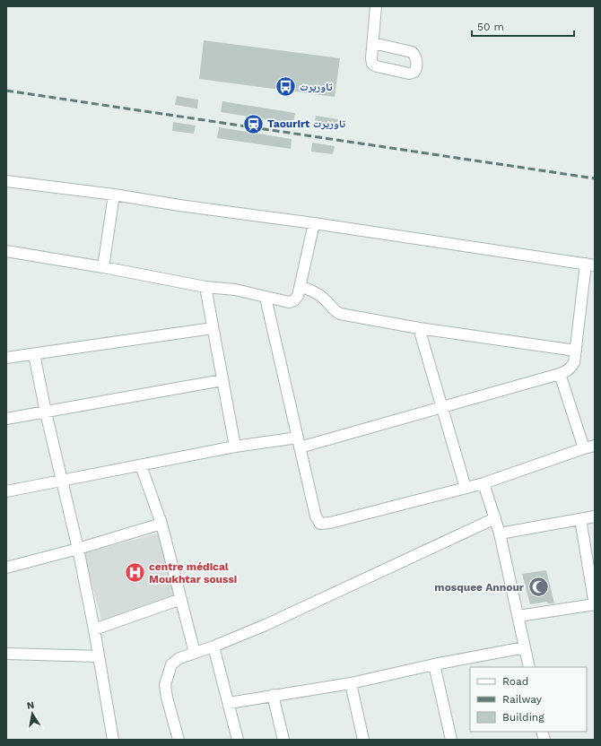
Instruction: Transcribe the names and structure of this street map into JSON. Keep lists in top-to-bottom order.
{
  "places": {
    "bus stop": ["تاوريرت"],
    "station": ["Taourirt تاوريرت"],
    "hospital": ["centre médical Moukhtar soussi"],
    "mosque": ["mosquee Annour"]
  },
  "legend": ["Road", "Railway", "Building"],
  "scale_bar": "50 m",
  "north": "top"
}
